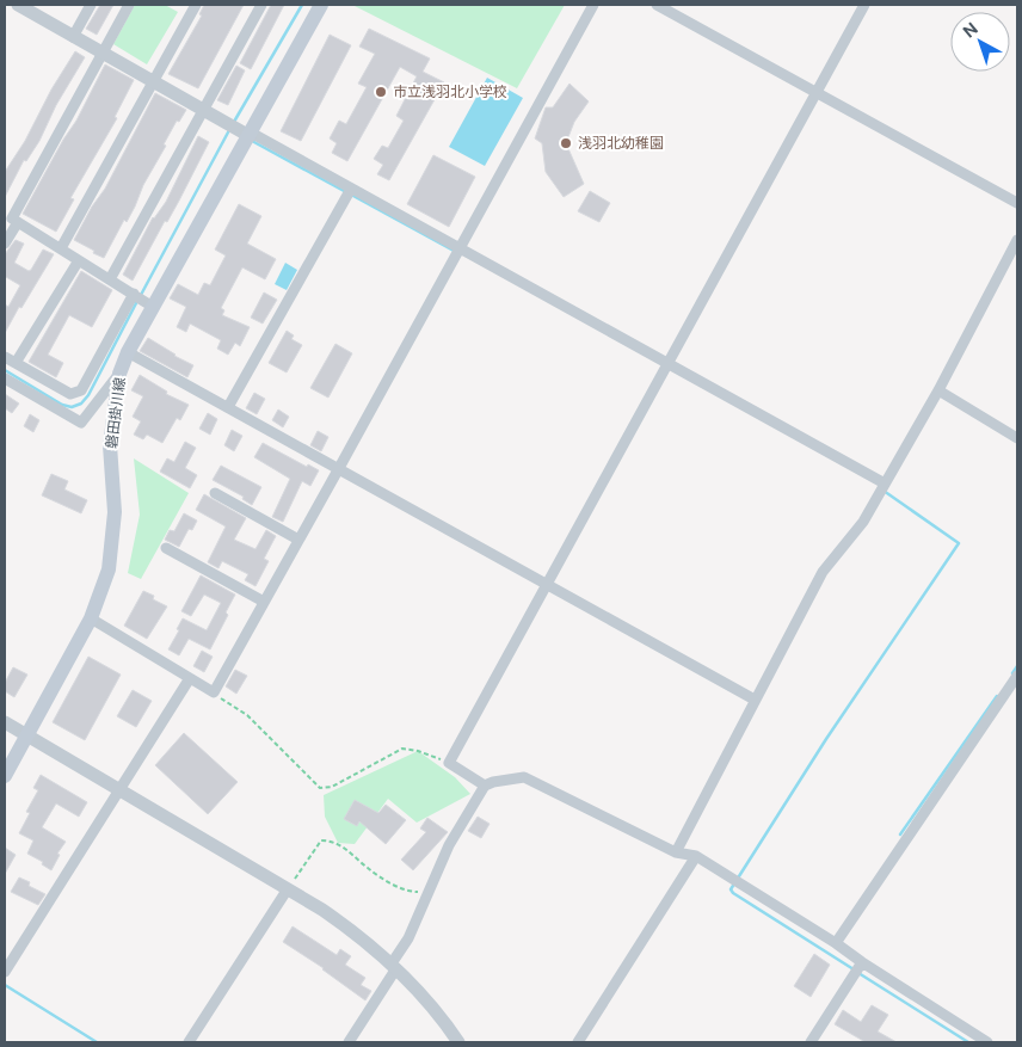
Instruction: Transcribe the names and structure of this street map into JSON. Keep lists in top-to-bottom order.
{
  "streets": {
    "main road": ["磐田掛川線"]
  },
  "places": ["市立浅羽北小学校", "浅羽北幼稚園"],
  "north": "top left"
}
